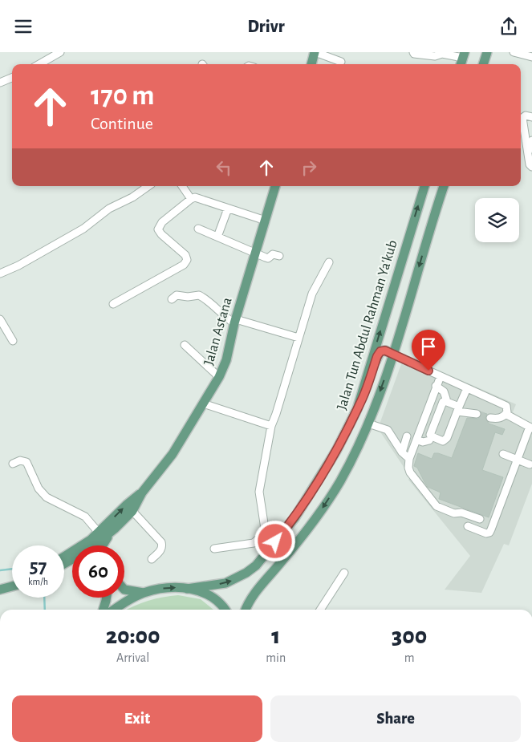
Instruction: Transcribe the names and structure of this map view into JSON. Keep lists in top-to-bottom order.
{
  "streets": {
    "main road": ["Jalan Tun Abdul Rahman Ya'kub", "Jalan Astana"]
  },
  "page": {
    "header": "Drivr",
    "turn": ["170 m", "Continue"],
    "speed": "57 km/h",
    "limit": "60",
    "eta": [
      "20:00",
      "Arrival",
      "1",
      "min",
      "300",
      "m"
    ],
    "buttons": ["Exit", "Share"]
  }
}
